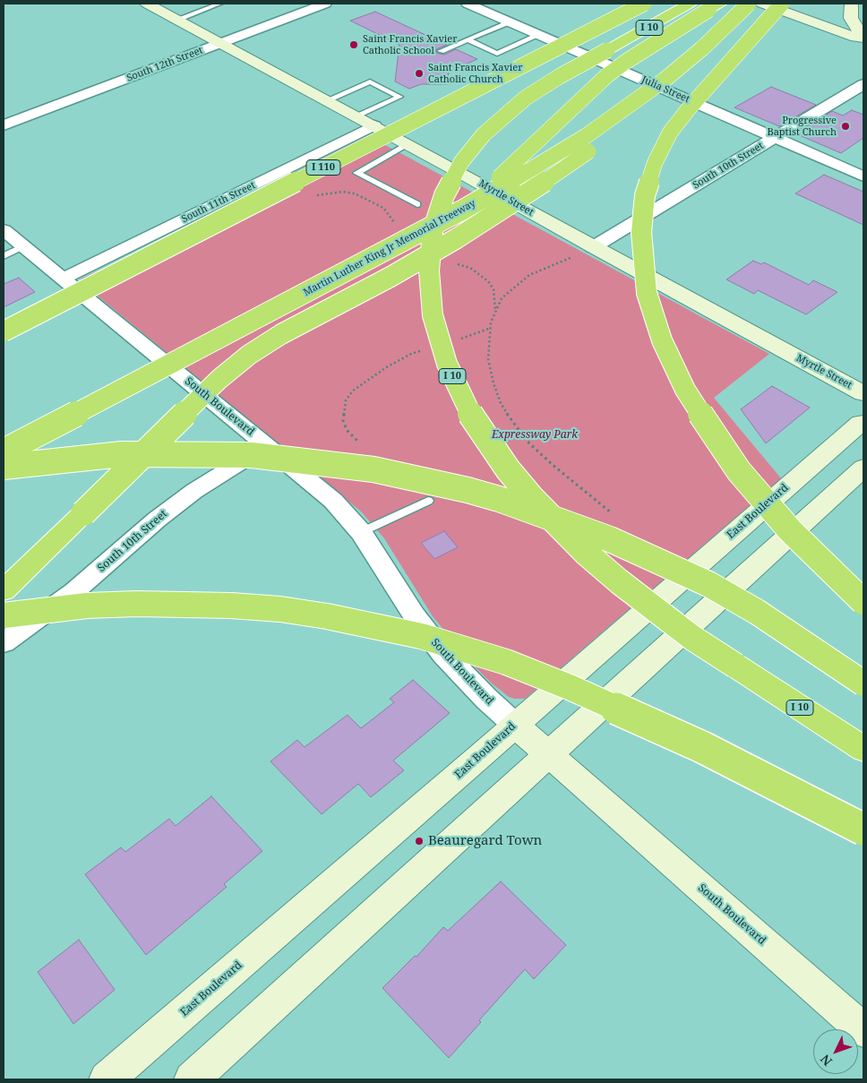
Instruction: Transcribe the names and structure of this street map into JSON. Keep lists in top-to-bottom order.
{
  "streets": {
    "highway": ["I 10", "I 110", "Martin Luther King Jr Memorial Freeway"],
    "street": [
      "South 12th Street",
      "Julia Street",
      "South 10th Street",
      "Myrtle Street",
      "South 11th Street",
      "South Boulevard",
      "East Boulevard"
    ]
  },
  "crossings": [
    ["South 12th Street", "Myrtle Street"],
    ["Julia Street", "South 10th Street"],
    ["South 10th Street", "Myrtle Street"],
    ["South 10th Street", "South Boulevard"],
    ["Myrtle Street", "South 11th Street"],
    ["South 11th Street", "South Boulevard"],
    ["South Boulevard", "East Boulevard"]
  ],
  "parks": ["Expressway Park"],
  "places": [
    "Saint Francis Xavier Catholic School",
    "Saint Francis Xavier Catholic Church",
    "Progressive Baptist Church",
    "Beauregard Town"
  ],
  "north": "bottom left"
}
